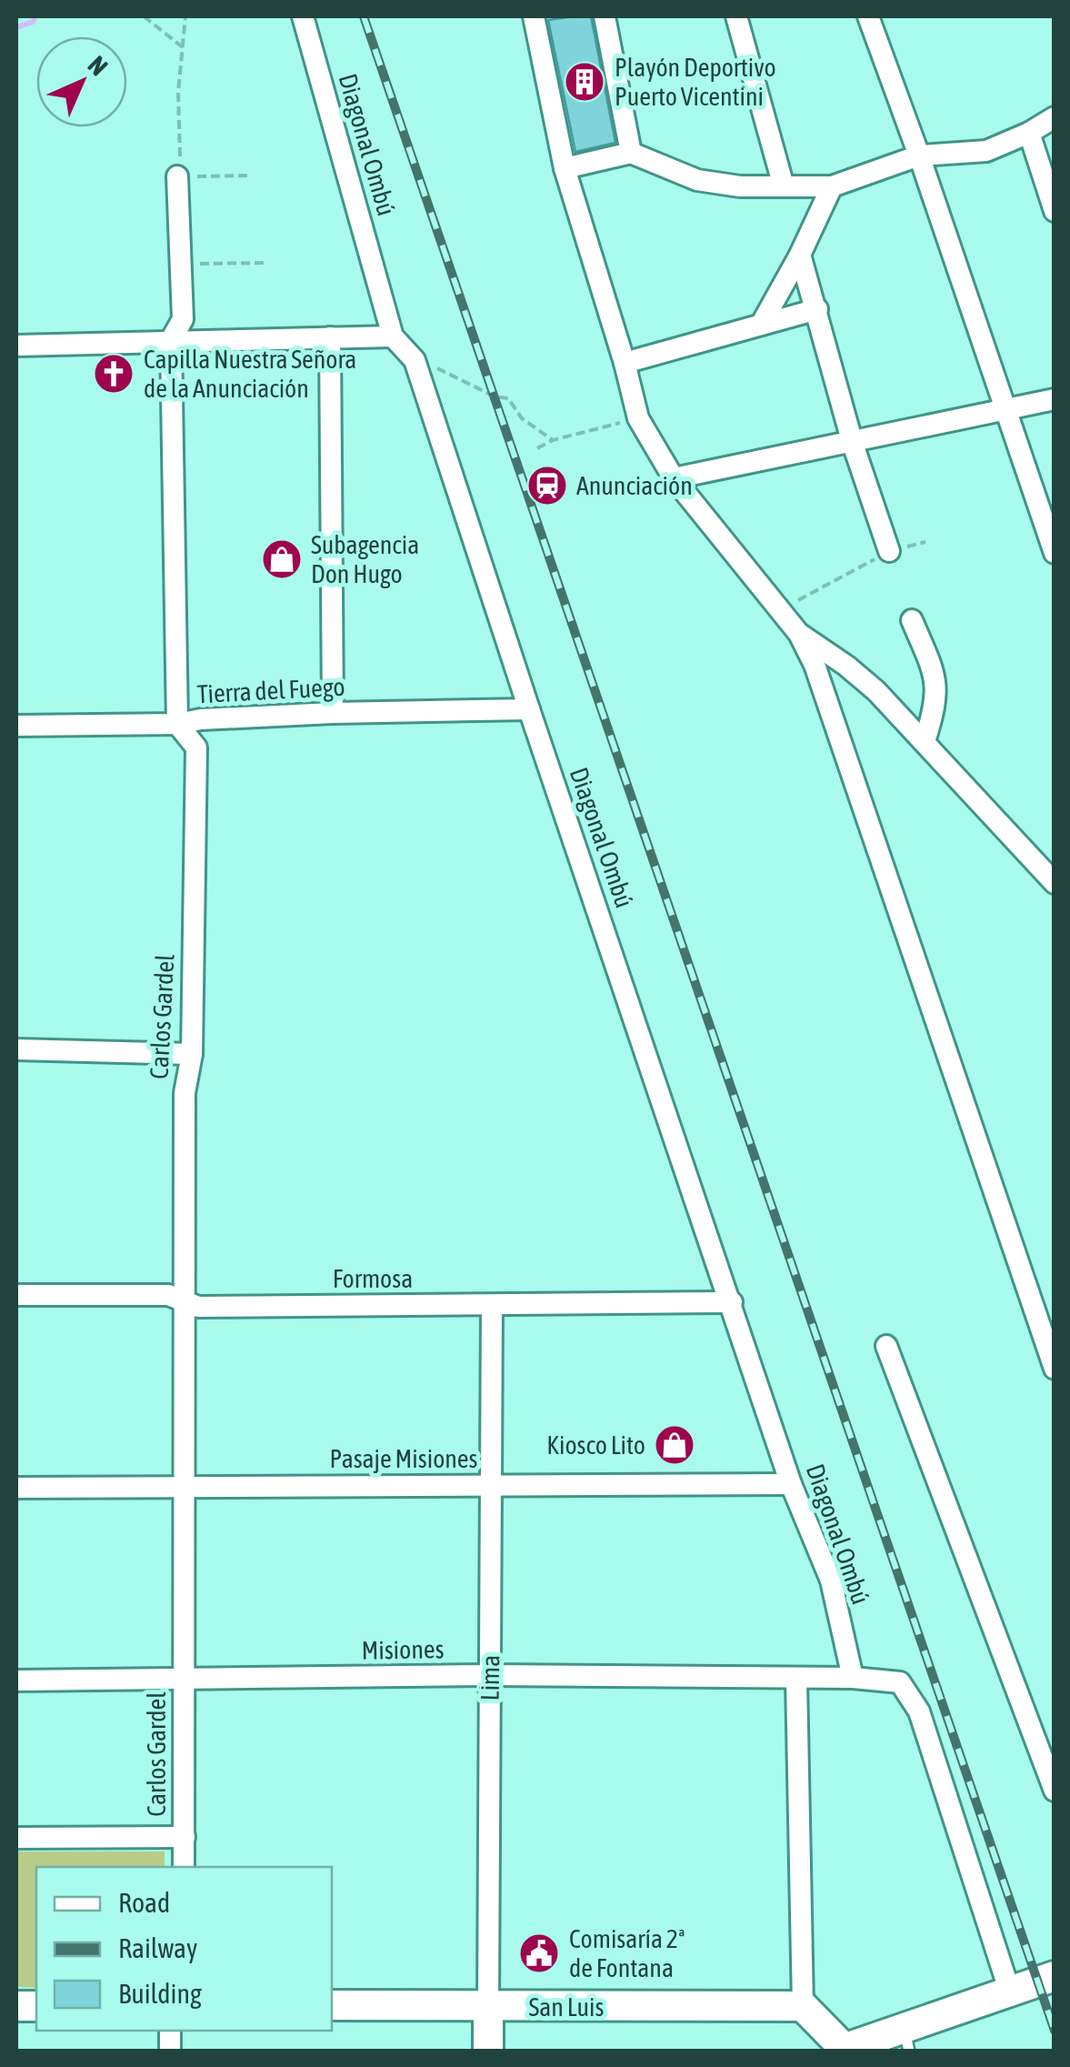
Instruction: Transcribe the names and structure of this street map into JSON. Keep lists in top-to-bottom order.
{
  "streets": {
    "street": [
      "Diagonal Ombú",
      "Tierra del Fuego",
      "Carlos Gardel",
      "Formosa",
      "Pasaje Misiones",
      "Misiones",
      "Lima",
      "San Luis"
    ]
  },
  "crossings": [
    ["Diagonal Ombú", "Tierra del Fuego"],
    ["Diagonal Ombú", "Formosa"],
    ["Diagonal Ombú", "Pasaje Misiones"],
    ["Diagonal Ombú", "Misiones"],
    ["Tierra del Fuego", "Carlos Gardel"],
    ["Carlos Gardel", "Formosa"],
    ["Carlos Gardel", "Pasaje Misiones"],
    ["Carlos Gardel", "Misiones"],
    ["Formosa", "Lima"],
    ["Pasaje Misiones", "Lima"],
    ["Misiones", "Lima"],
    ["Lima", "San Luis"]
  ],
  "places": {
    "building": ["Playón Deportivo Puerto Vicentini"],
    "church": ["Capilla Nuestra Señora de la Anunciación"],
    "station": ["Anunciación"],
    "shop": ["Subagencia Don Hugo", "Kiosco Lito"],
    "public building": ["Comisaría 2ª de Fontana"]
  },
  "legend": ["Road", "Railway", "Building"],
  "north": "top right"
}
